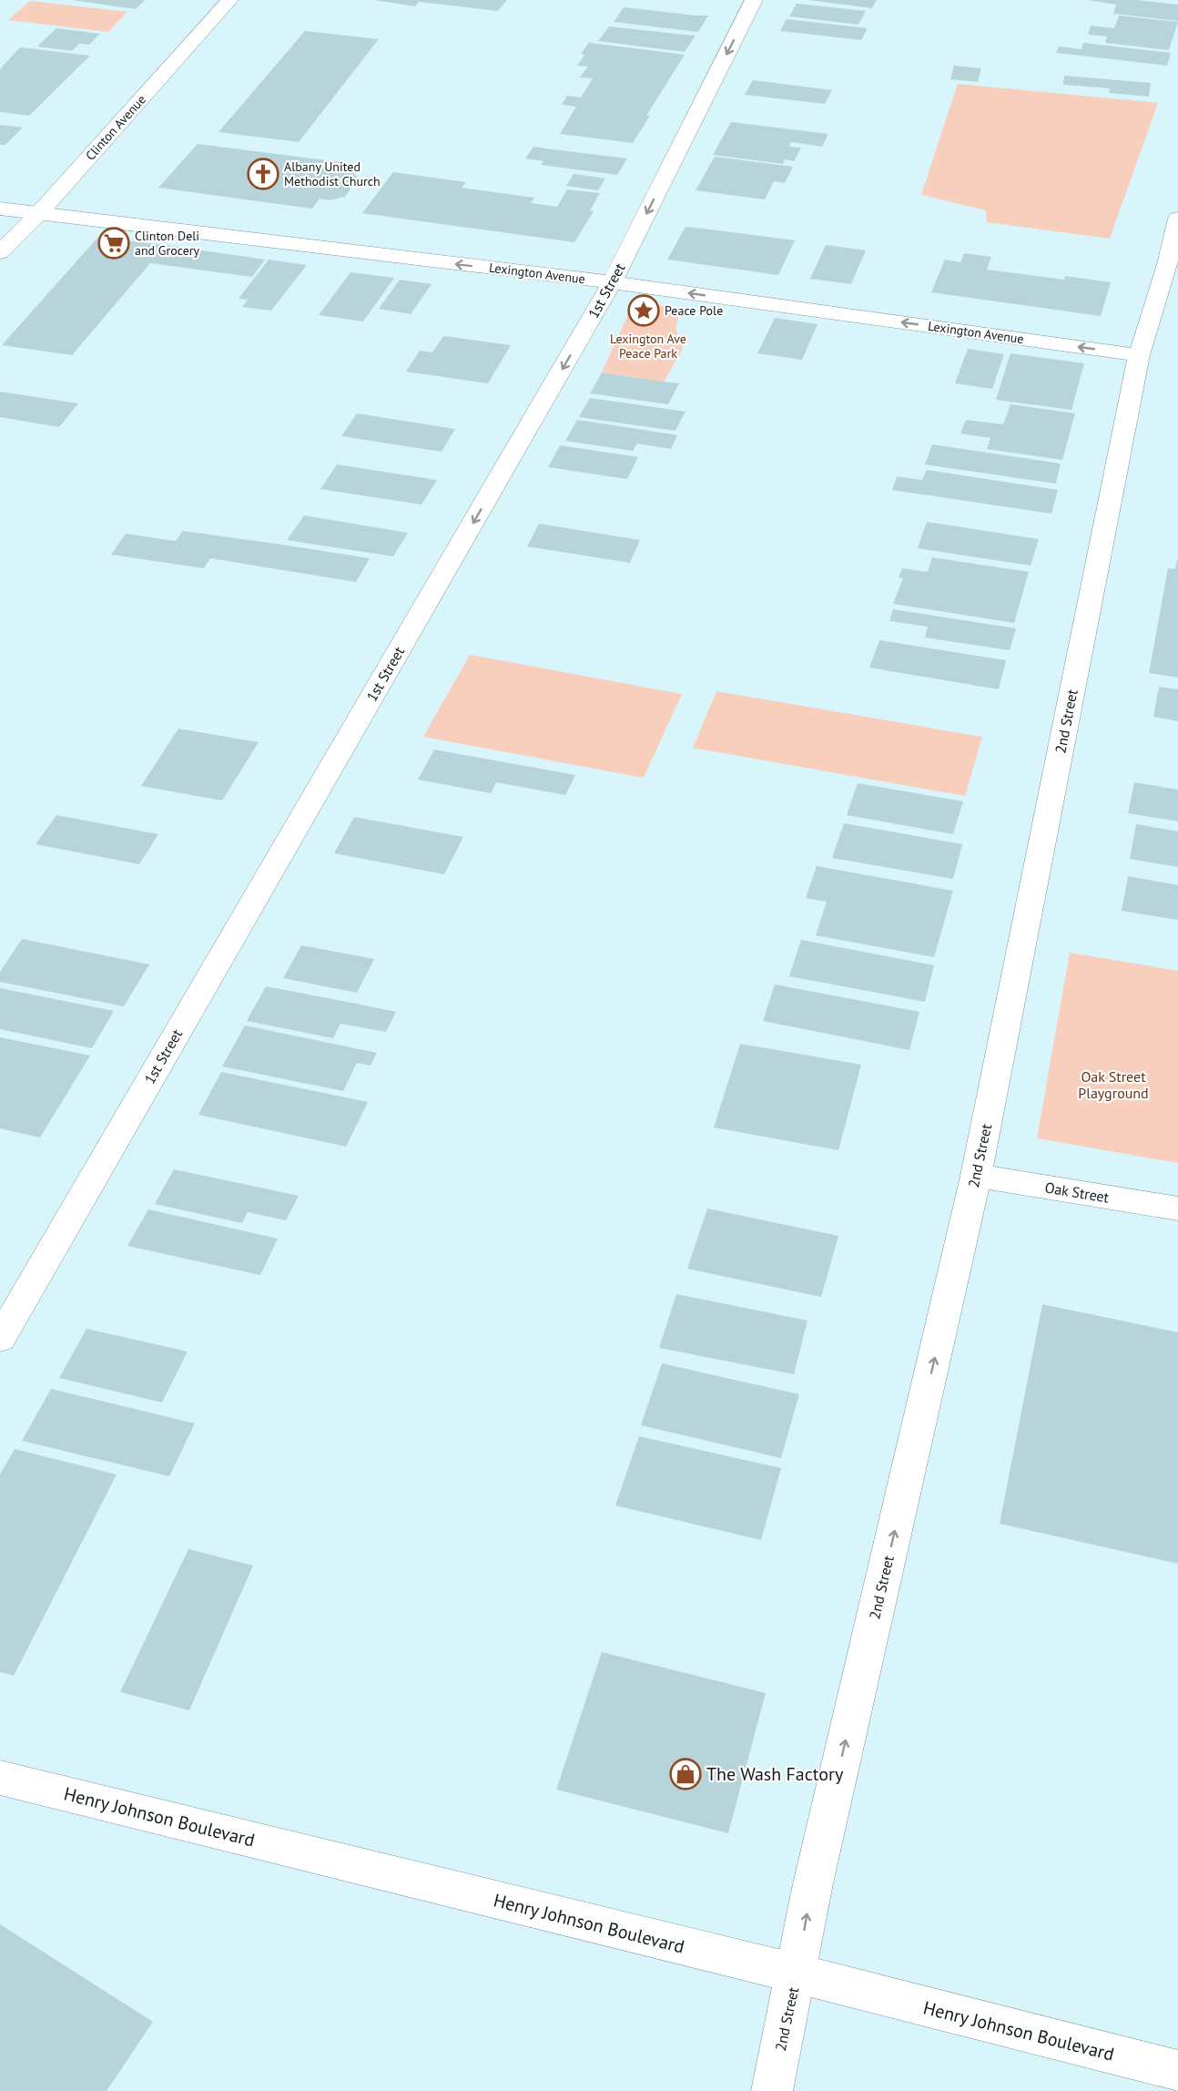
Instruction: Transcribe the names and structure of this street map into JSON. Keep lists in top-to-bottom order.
{
  "streets": {
    "street": [
      "Clinton Avenue",
      "Lexington Avenue",
      "1st Street",
      "2nd Street",
      "Oak Street",
      "Henry Johnson Boulevard"
    ]
  },
  "crossings": [
    ["Clinton Avenue", "Lexington Avenue"],
    ["Lexington Avenue", "1st Street"],
    ["Lexington Avenue", "2nd Street"],
    ["2nd Street", "Oak Street"],
    ["2nd Street", "Henry Johnson Boulevard"]
  ],
  "one_way": ["Lexington Avenue", "1st Street", "2nd Street"],
  "parks": ["Lexington Ave Peace Park", "Oak Street Playground"],
  "places": {
    "church": ["Albany United Methodist Church"],
    "supermarket": ["Clinton Deli and Grocery"],
    "place": ["Peace Pole"],
    "shop": ["The Wash Factory"]
  }
}
